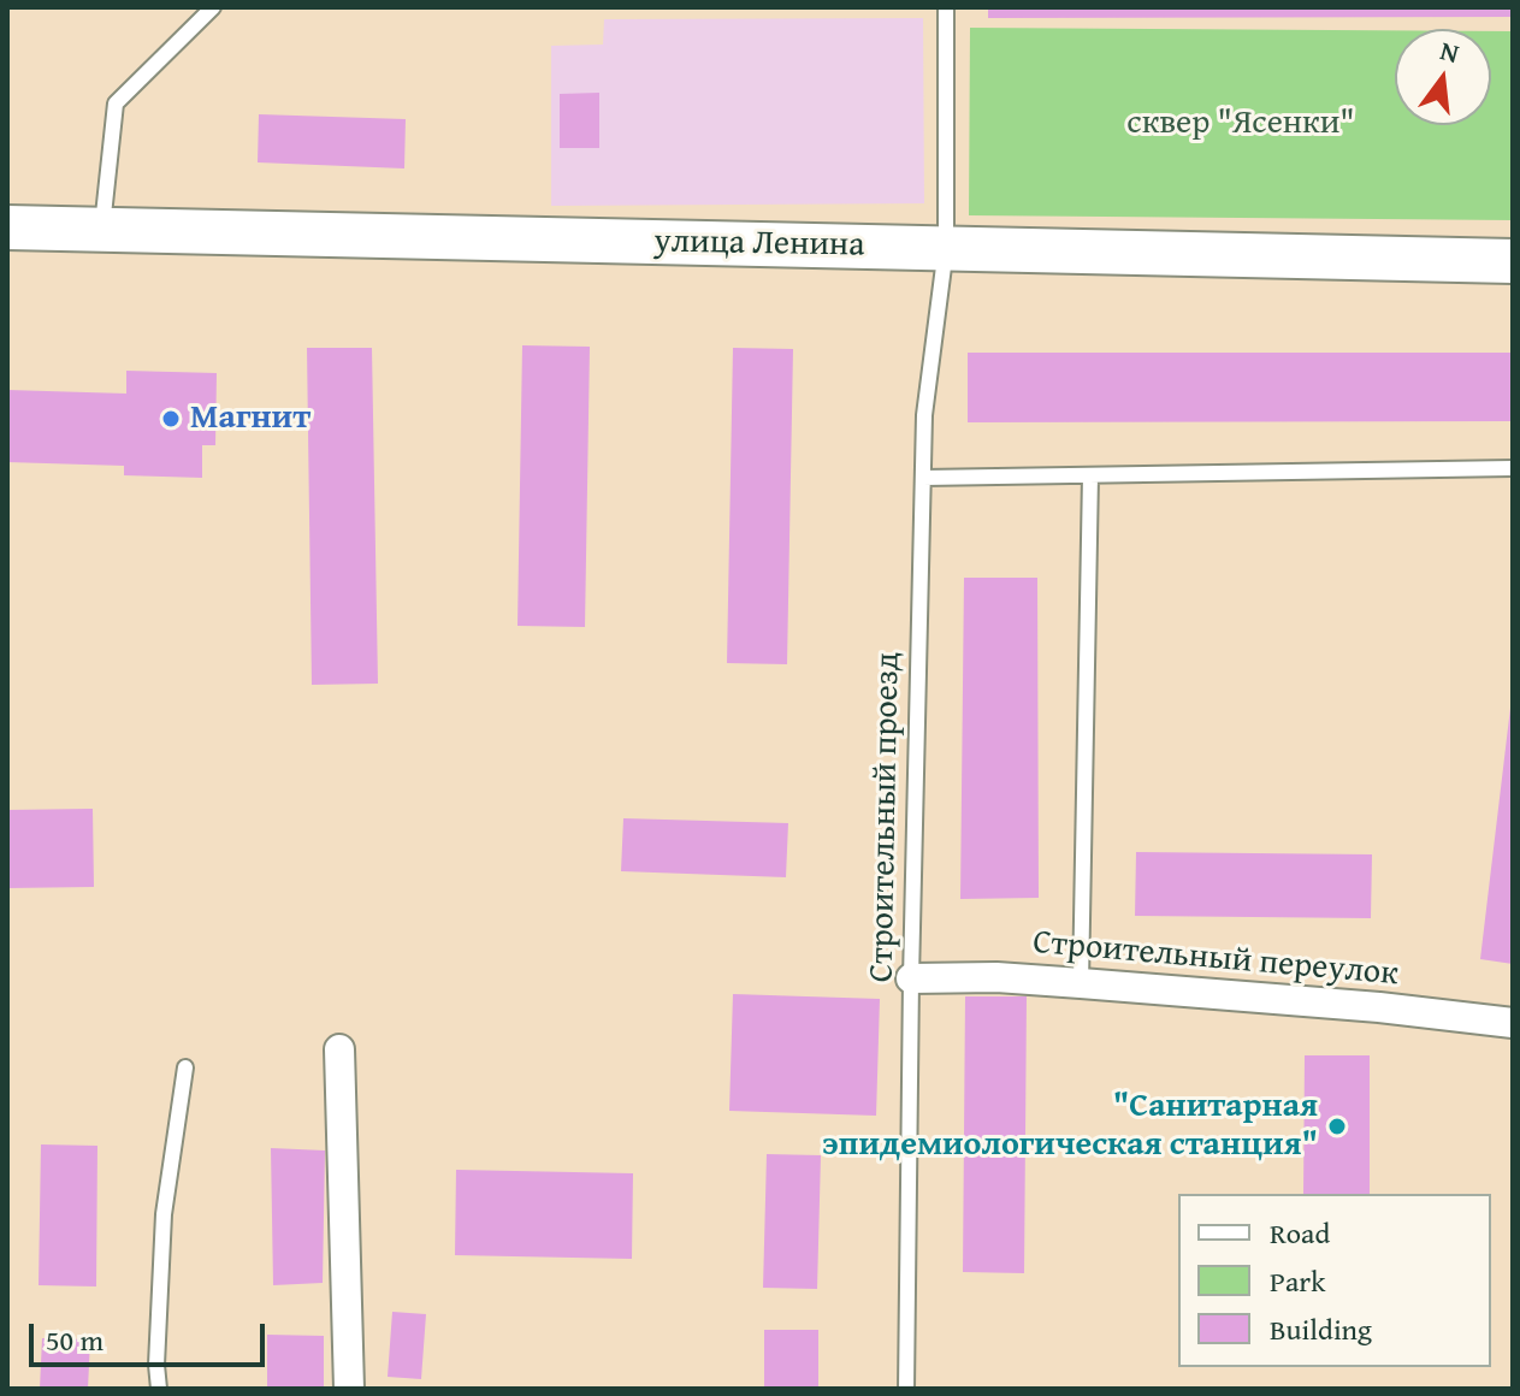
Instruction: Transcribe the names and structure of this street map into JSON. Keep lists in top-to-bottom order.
{
  "streets": {
    "main road": ["улица Ленина"],
    "street": ["Строительный переулок"],
    "lane": ["Строительный проезд"]
  },
  "crossings": [
    ["улица Ленина", "Строительный проезд"],
    ["Строительный проезд", "Строительный переулок"]
  ],
  "parks": ["сквер \"Ясенки\""],
  "places": ["Магнит", "\"Санитарная эпидемиологическая станция\""],
  "legend": ["Road", "Park", "Building"],
  "scale_bar": "50 m",
  "north": "top"
}
